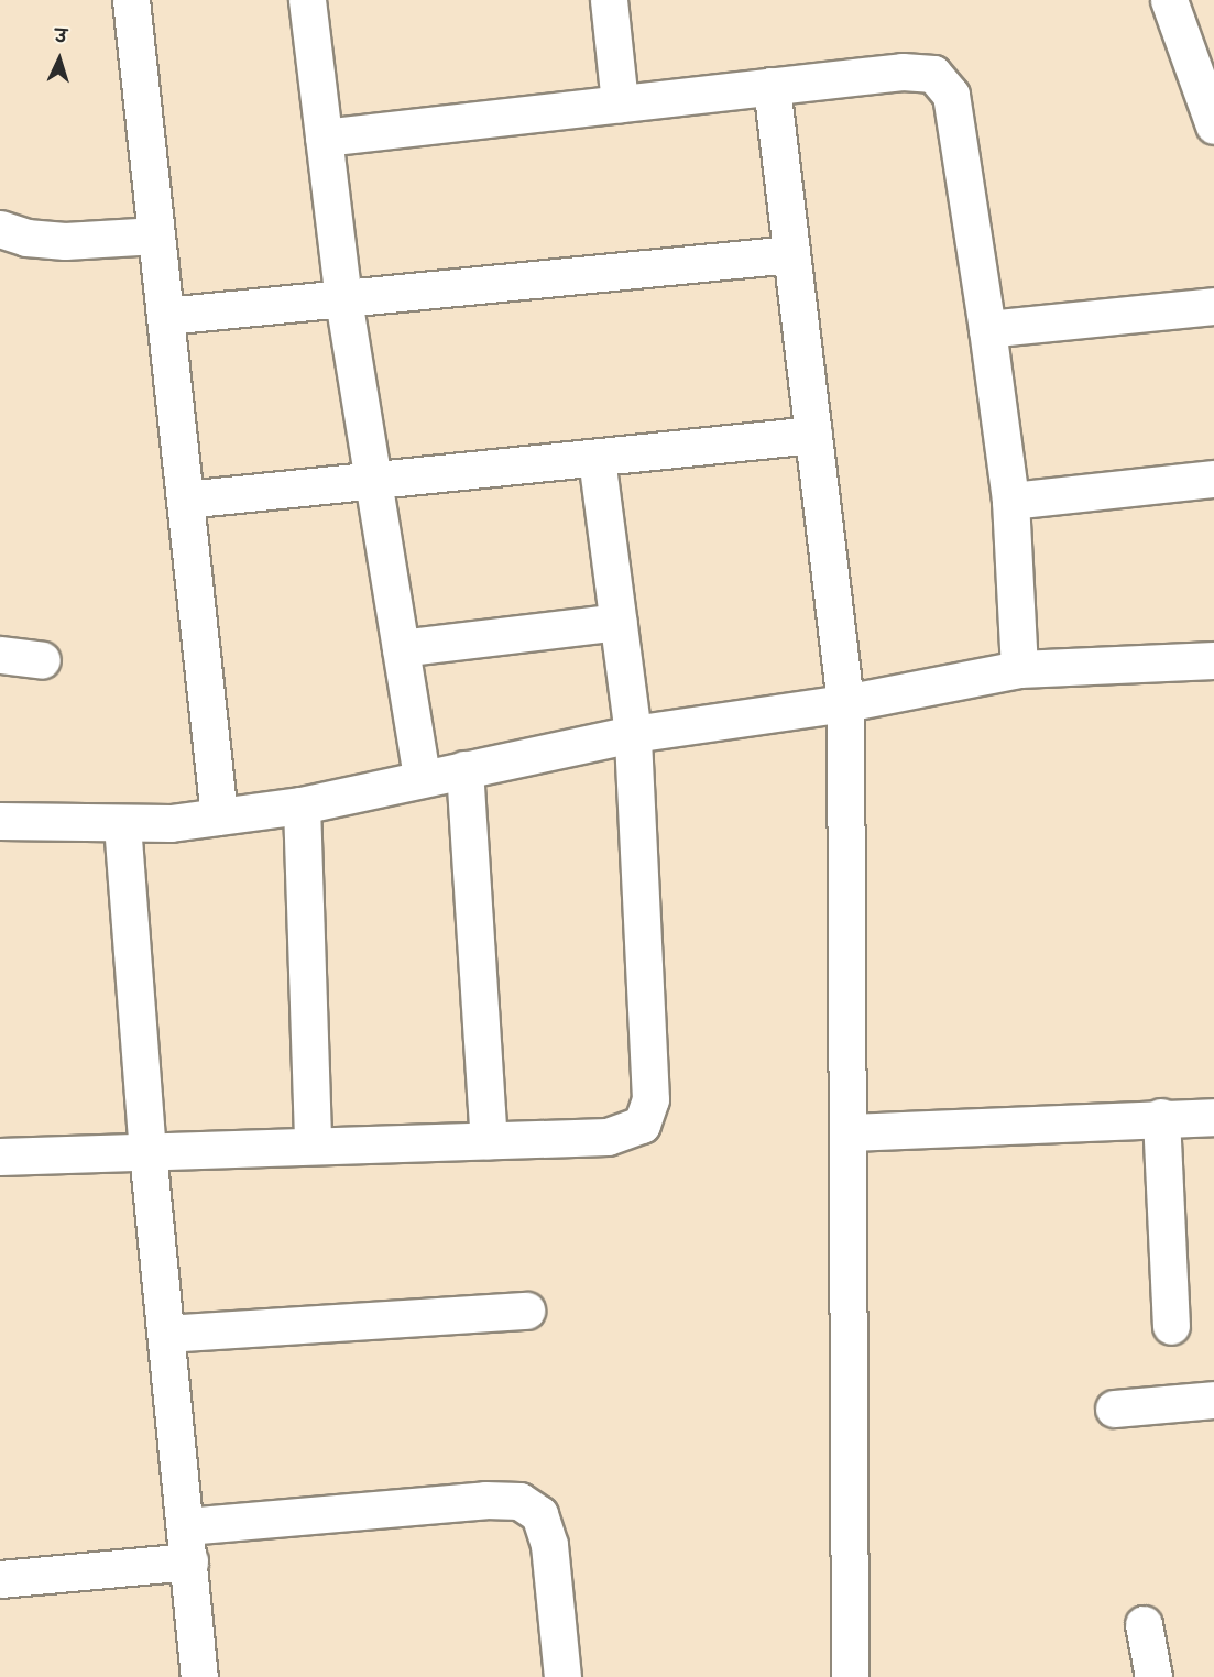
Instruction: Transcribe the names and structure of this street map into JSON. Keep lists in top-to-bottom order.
{
  "north": "top"
}
